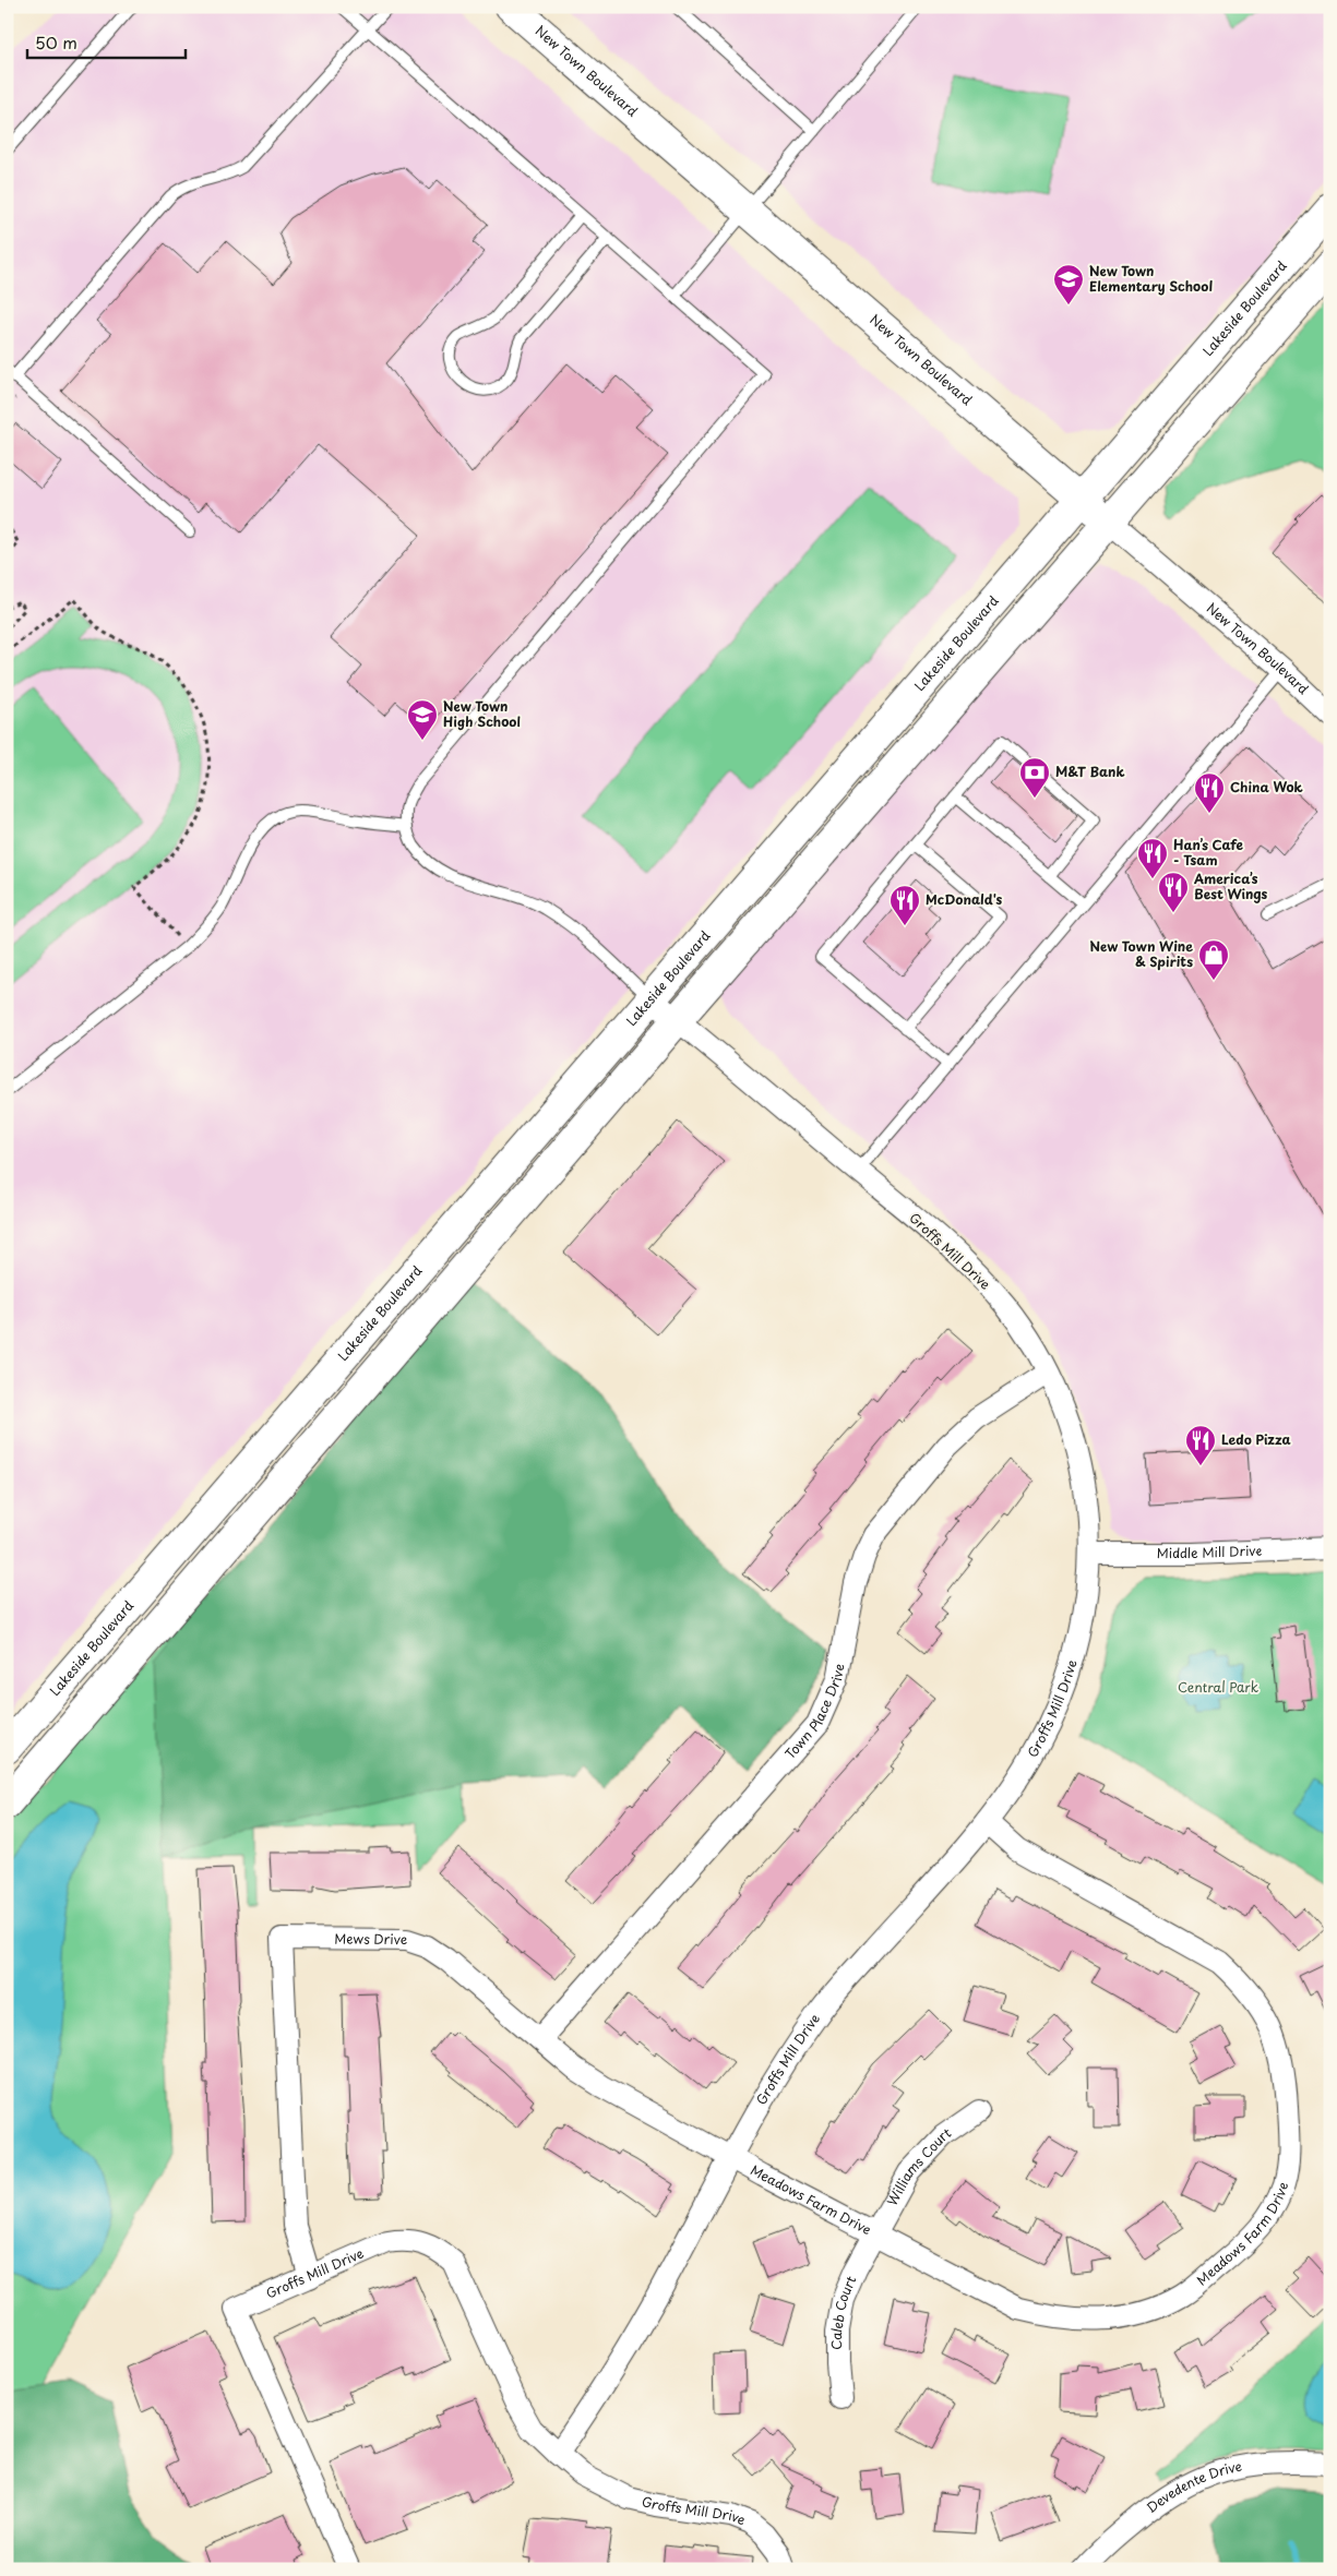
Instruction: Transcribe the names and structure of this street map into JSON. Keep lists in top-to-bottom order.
{
  "streets": {
    "main road": ["New Town Boulevard", "Lakeside Boulevard"],
    "street": [
      "Groffs Mill Drive",
      "Middle Mill Drive",
      "Town Place Drive",
      "Mews Drive",
      "Williams Court",
      "Meadows Farm Drive",
      "Caleb Court",
      "Devedente Drive"
    ]
  },
  "crossings": [
    ["New Town Boulevard", "Lakeside Boulevard"],
    ["Lakeside Boulevard", "Groffs Mill Drive"],
    ["Groffs Mill Drive", "Middle Mill Drive"],
    ["Groffs Mill Drive", "Town Place Drive"],
    ["Groffs Mill Drive", "Mews Drive"],
    ["Groffs Mill Drive", "Meadows Farm Drive"],
    ["Town Place Drive", "Mews Drive"],
    ["Mews Drive", "Meadows Farm Drive"],
    ["Williams Court", "Meadows Farm Drive"],
    ["Williams Court", "Caleb Court"],
    ["Meadows Farm Drive", "Caleb Court"]
  ],
  "parks": ["Central Park"],
  "places": {
    "school or university": ["New Town Elementary School", "New Town High School"],
    "bank": ["M&T Bank"],
    "restaurant": [
      "China Wok",
      "Han’s Cafe - Tsam",
      "America’s Best Wings",
      "McDonald's",
      "Ledo Pizza"
    ],
    "shop": ["New Town Wine & Spirits"]
  },
  "scale_bar": "50 m"
}
